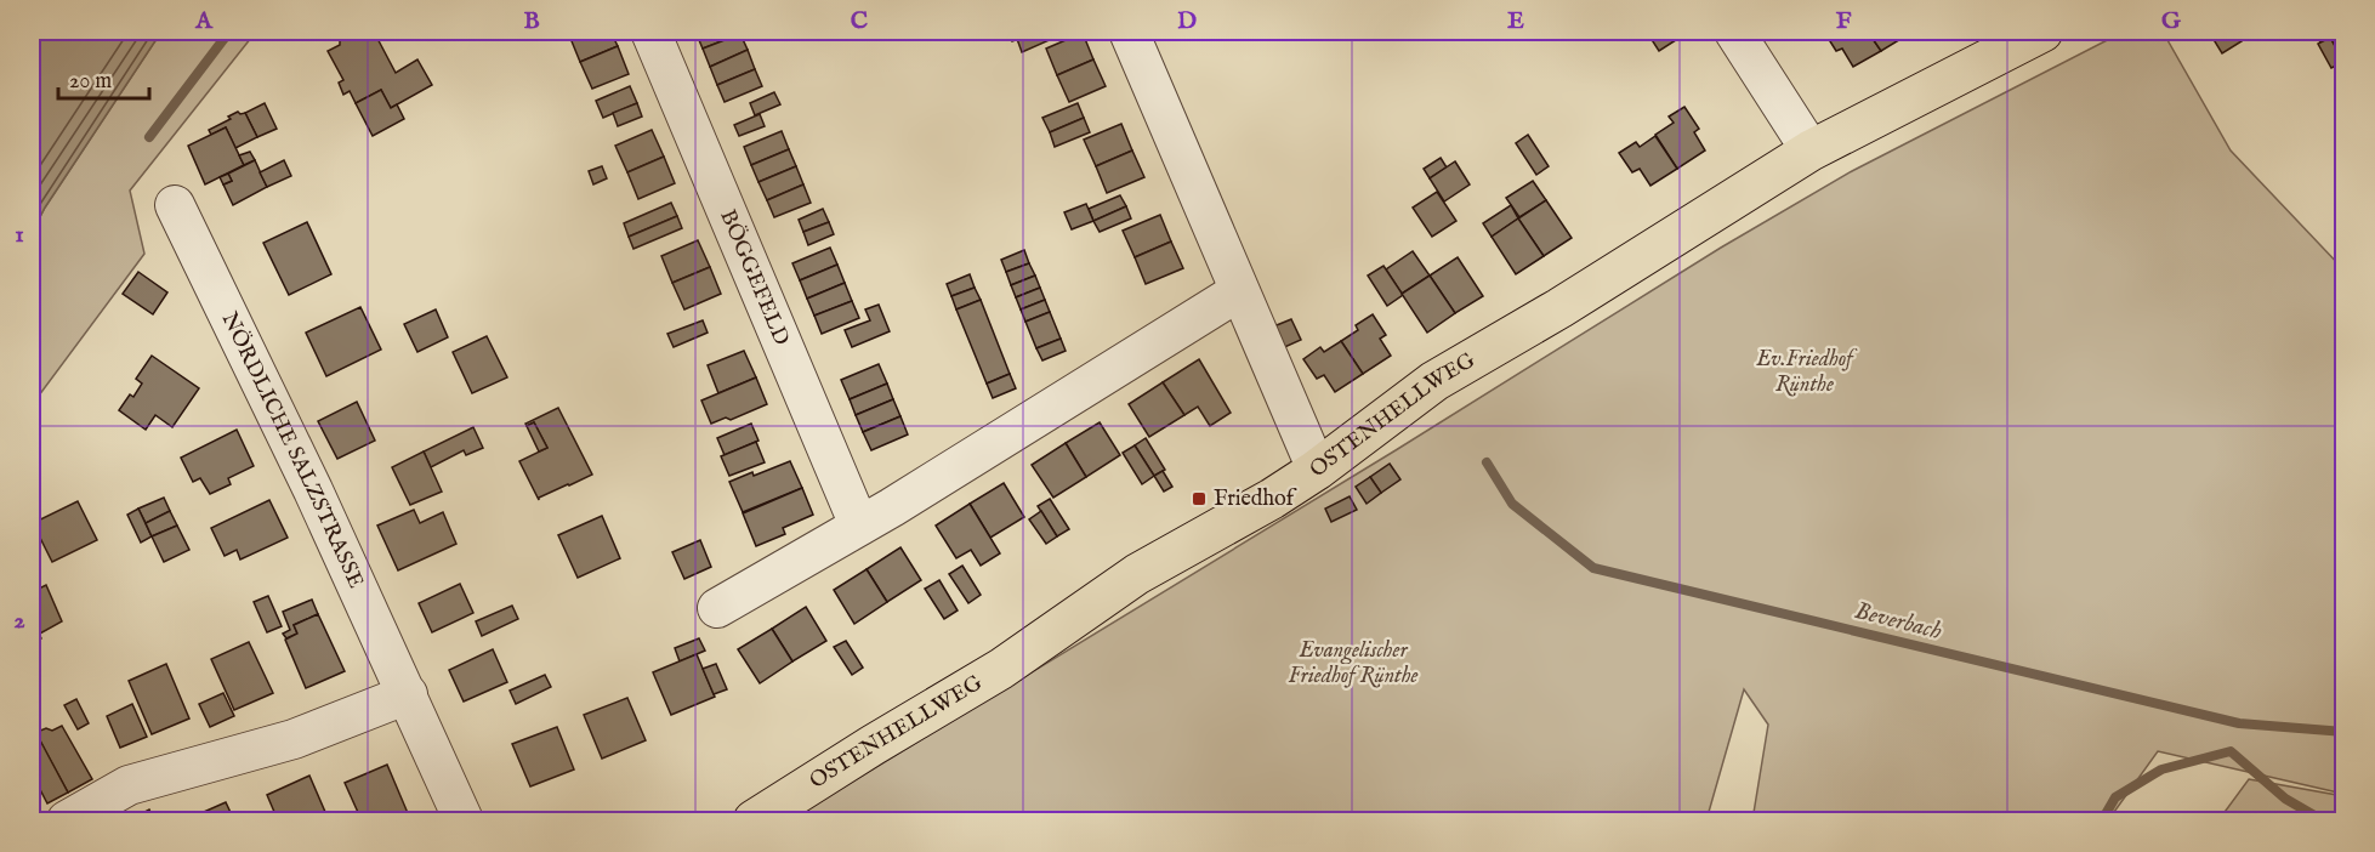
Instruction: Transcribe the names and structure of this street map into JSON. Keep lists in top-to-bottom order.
{
  "streets": {
    "main road": ["OSTENHELLWEG"],
    "street": ["BÖGGEFELD", "NÖRDLICHE SALZSTRASSE"]
  },
  "water": ["Beverbach"],
  "parks": ["Ev.Friedhof Rünthe", "Evangelischer Friedhof Rünthe"],
  "places": {
    "transit": ["Friedhof"]
  },
  "scale_bar": "20 m",
  "grid": {
    "columns": [
      "A",
      "B",
      "C",
      "D",
      "E",
      "F",
      "G"
    ],
    "rows": ["1", "2"]
  }
}
